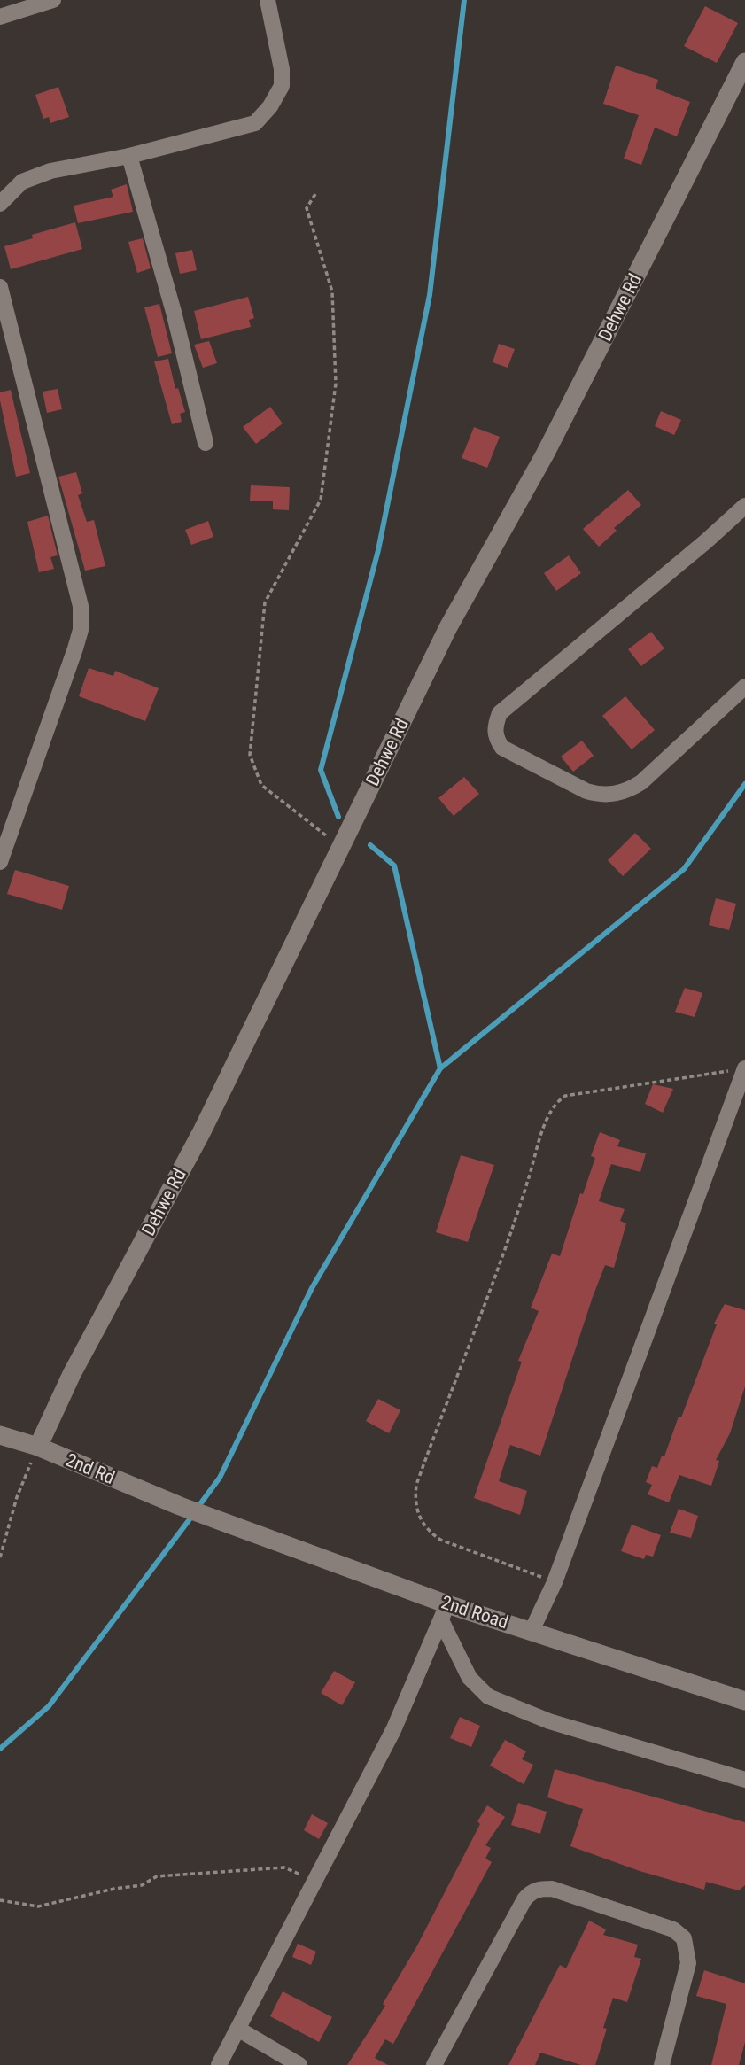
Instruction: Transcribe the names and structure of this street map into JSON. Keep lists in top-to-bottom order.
{
  "streets": {
    "street": ["Dehwe Rd", "2nd Rd", "2nd Road"]
  },
  "crossings": [
    ["Dehwe Rd", "2nd Rd"],
    ["2nd Rd", "2nd Road"]
  ]
}
